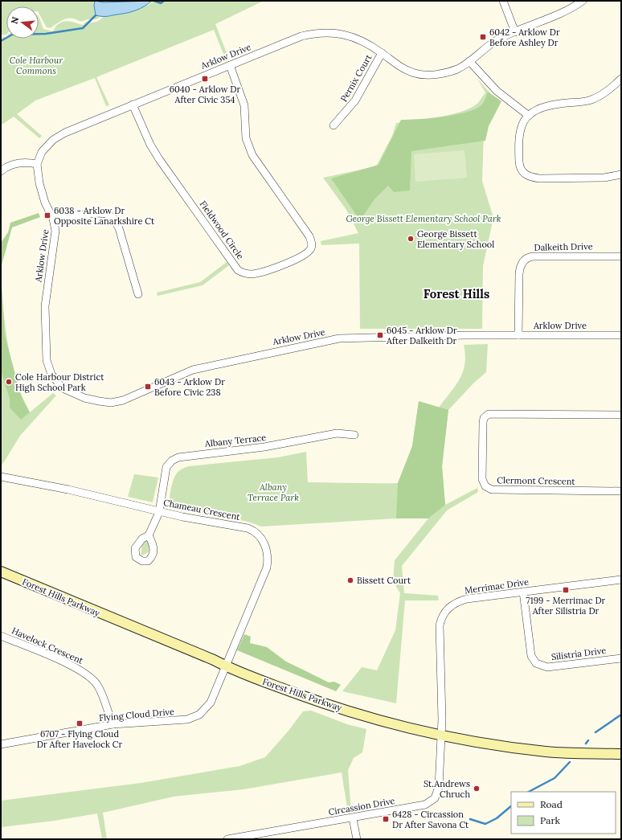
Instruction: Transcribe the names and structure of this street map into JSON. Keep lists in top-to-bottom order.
{
  "streets": {
    "main road": ["Forest Hills Parkway"],
    "street": [
      "Arklow Drive",
      "Pernix Court",
      "Fieldwood Circle",
      "Dalkeith Drive",
      "Albany Terrace",
      "Clermont Crescent",
      "Chameau Crescent",
      "Merrimac Drive",
      "Havelock Crescent",
      "Silistria Drive",
      "Flying Cloud Drive",
      "Circassion Drive"
    ]
  },
  "crossings": [
    ["Arklow Drive", "Pernix Court"],
    ["Arklow Drive", "Fieldwood Circle"],
    ["Arklow Drive", "Dalkeith Drive"],
    ["Albany Terrace", "Chameau Crescent"],
    ["Chameau Crescent", "Forest Hills Parkway"],
    ["Chameau Crescent", "Flying Cloud Drive"],
    ["Merrimac Drive", "Forest Hills Parkway"],
    ["Merrimac Drive", "Silistria Drive"],
    ["Merrimac Drive", "Circassion Drive"],
    ["Forest Hills Parkway", "Flying Cloud Drive"],
    ["Forest Hills Parkway", "Circassion Drive"],
    ["Havelock Crescent", "Flying Cloud Drive"]
  ],
  "districts": ["Forest Hills"],
  "parks": ["Cole Harbour Commons", "George Bissett Elementary School Park", "Albany Terrace Park"],
  "places": {
    "transit": [
      "6042 - Arklow Dr Before Ashley Dr",
      "6040 - Arklow Dr After Civic 354",
      "6038 - Arklow Dr Opposite Lanarkshire Ct",
      "6045 - Arklow Dr After Dalkeith Dr",
      "6043 - Arklow Dr Before Civic 238",
      "7199 - Merrimac Dr After Silistria Dr",
      "6707 - Flying Cloud Dr After Havelock Cr",
      "6428 - Circassion Dr After Savona Ct"
    ],
    "other": [
      "George Bissett Elementary School",
      "Cole Harbour District High School Park",
      "Bissett Court",
      "St.Andrews Chruch"
    ]
  },
  "legend": ["Road", "Park"],
  "north": "left"
}
